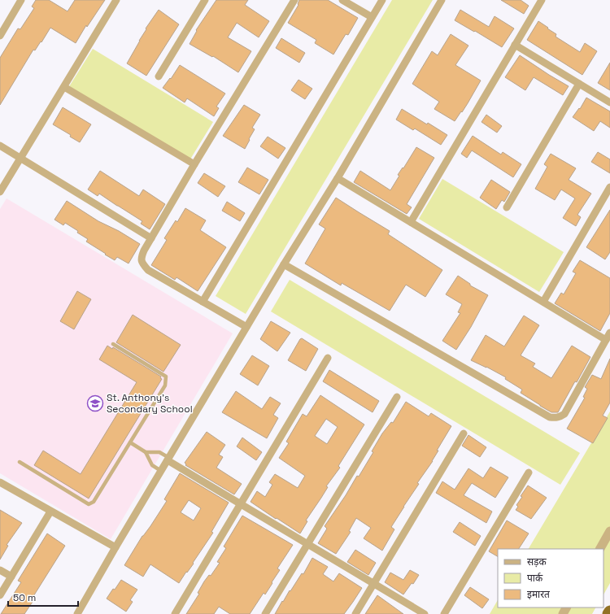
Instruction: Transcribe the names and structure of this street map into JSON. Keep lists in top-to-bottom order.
{
  "places": {
    "school or university": ["St. Anthony's Secondary School"]
  },
  "legend": ["सड़क", "पार्क", "इमारत"],
  "scale_bar": "50 m"
}
